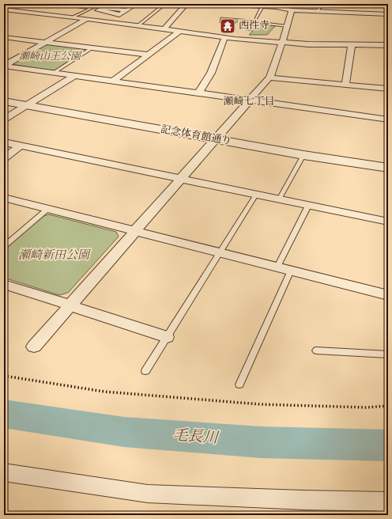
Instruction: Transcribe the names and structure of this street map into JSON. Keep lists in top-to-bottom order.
{
  "streets": {
    "street": ["記念体育館通り"]
  },
  "districts": ["瀬崎七丁目"],
  "water": ["毛長川"],
  "parks": ["瀬崎山王公園", "瀬崎新田公園"],
  "places": {
    "temple": ["西徃寺"]
  }
}
